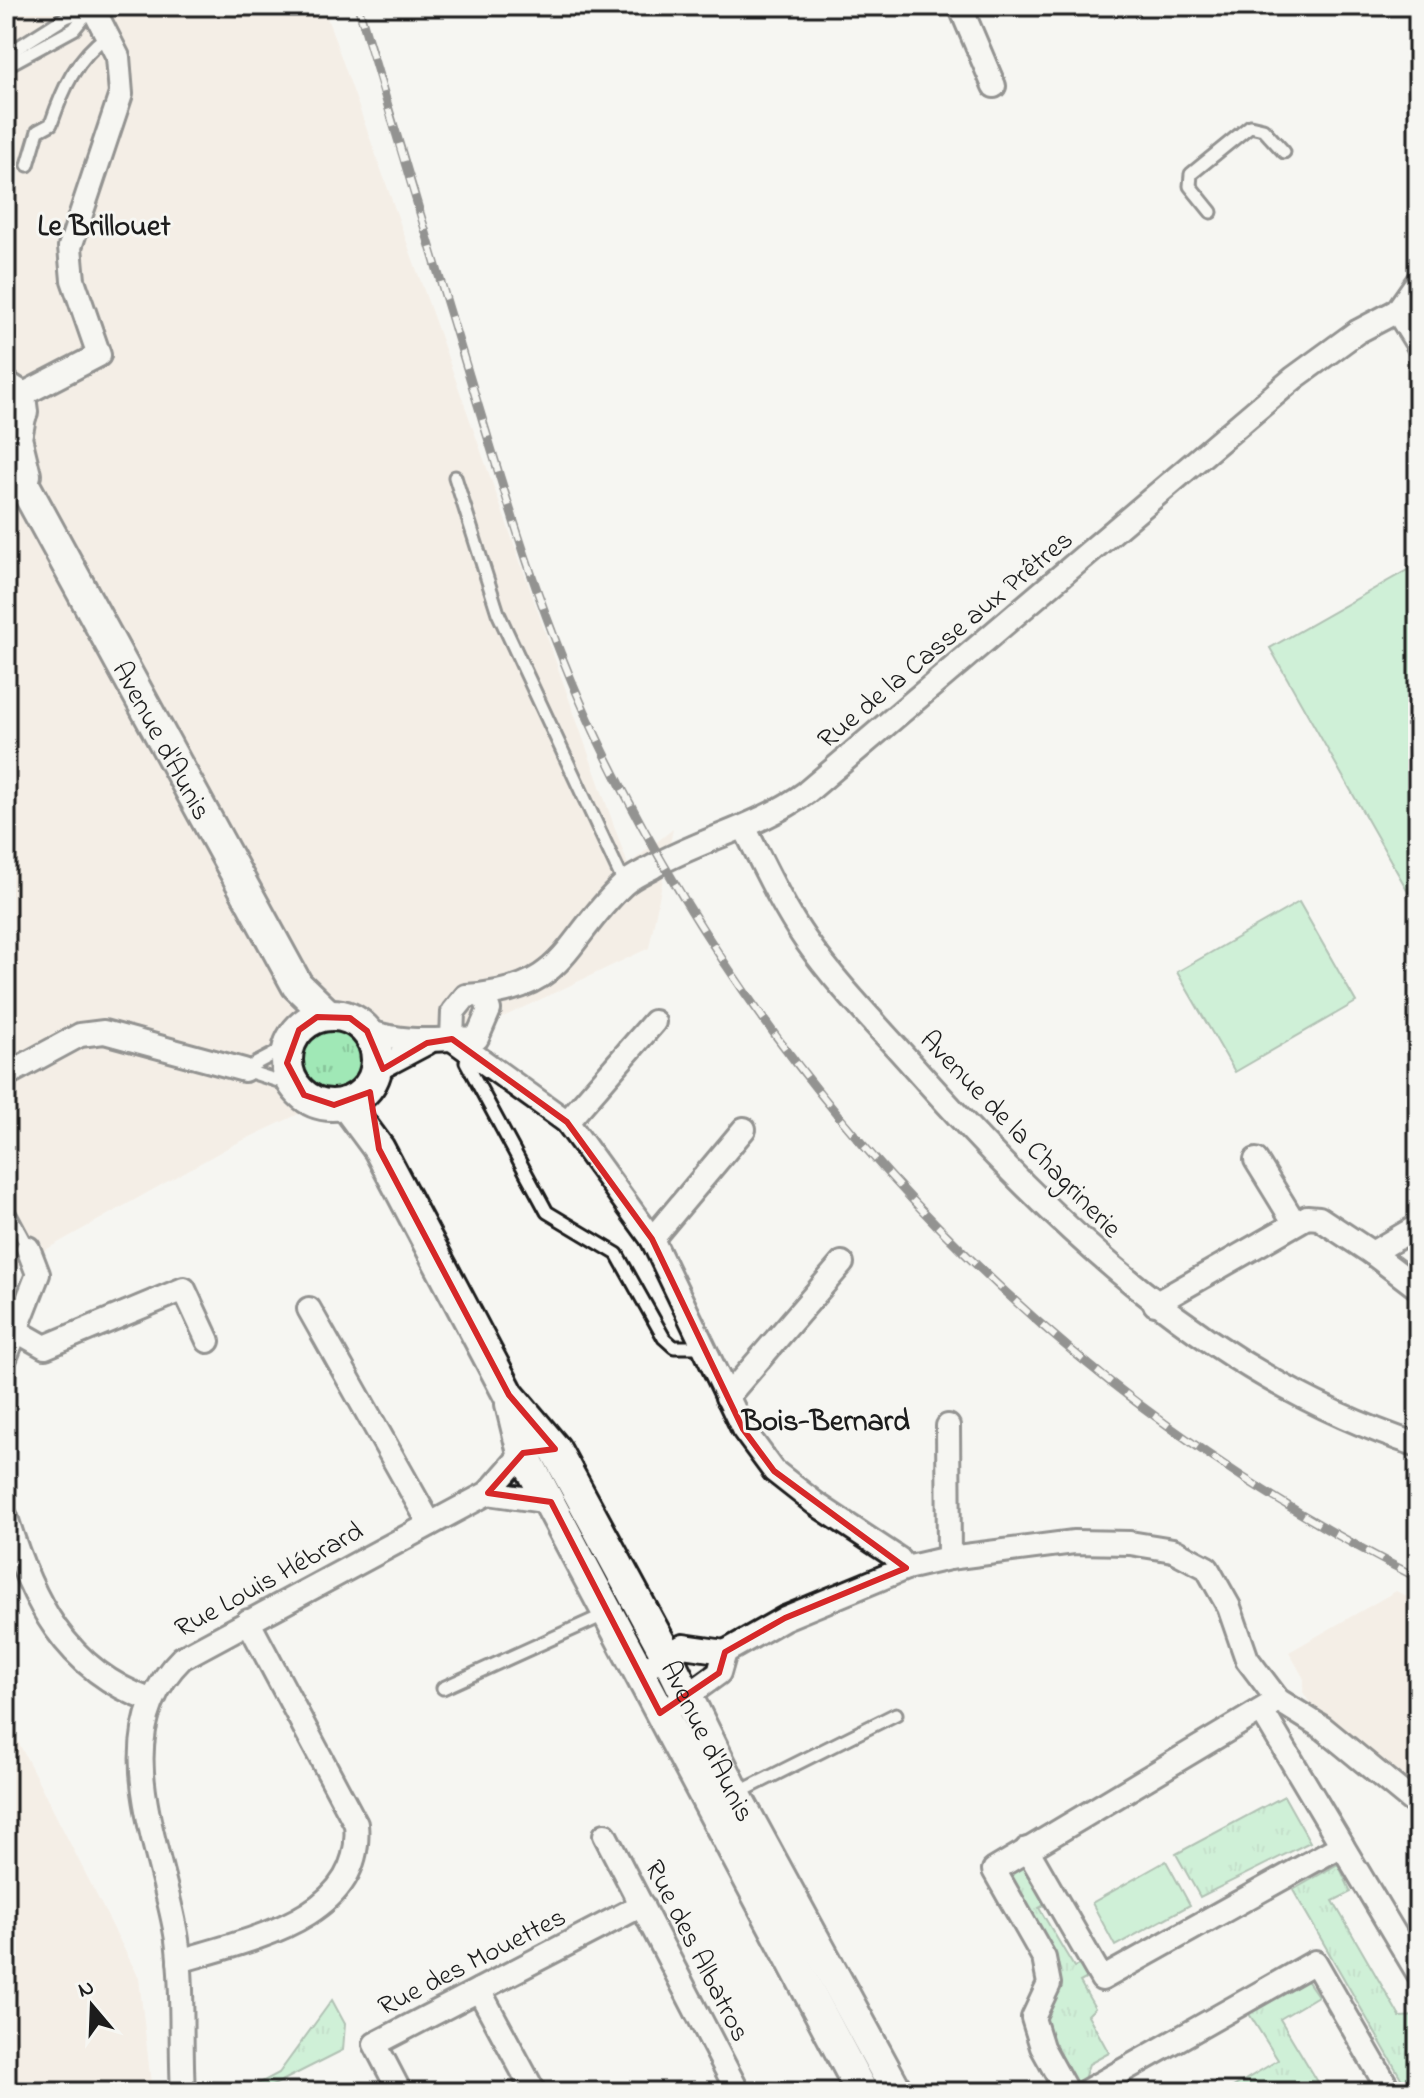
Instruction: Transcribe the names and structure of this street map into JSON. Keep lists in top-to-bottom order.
{
  "streets": {
    "main road": ["Avenue d'Aunis"],
    "street": [
      "Rue de la Casse aux Prêtres",
      "Avenue de la Chagrinerie",
      "Rue Louis Hébrard",
      "Rue des Albatros",
      "Rue des Mouettes"
    ]
  },
  "crossings": [
    ["Rue de la Casse aux Prêtres", "Avenue d'Aunis"],
    ["Rue de la Casse aux Prêtres", "Avenue de la Chagrinerie"],
    ["Rue des Albatros", "Rue des Mouettes"]
  ],
  "districts": ["Le Brillouet", "Bois-Bernard"],
  "north": "top"
}
